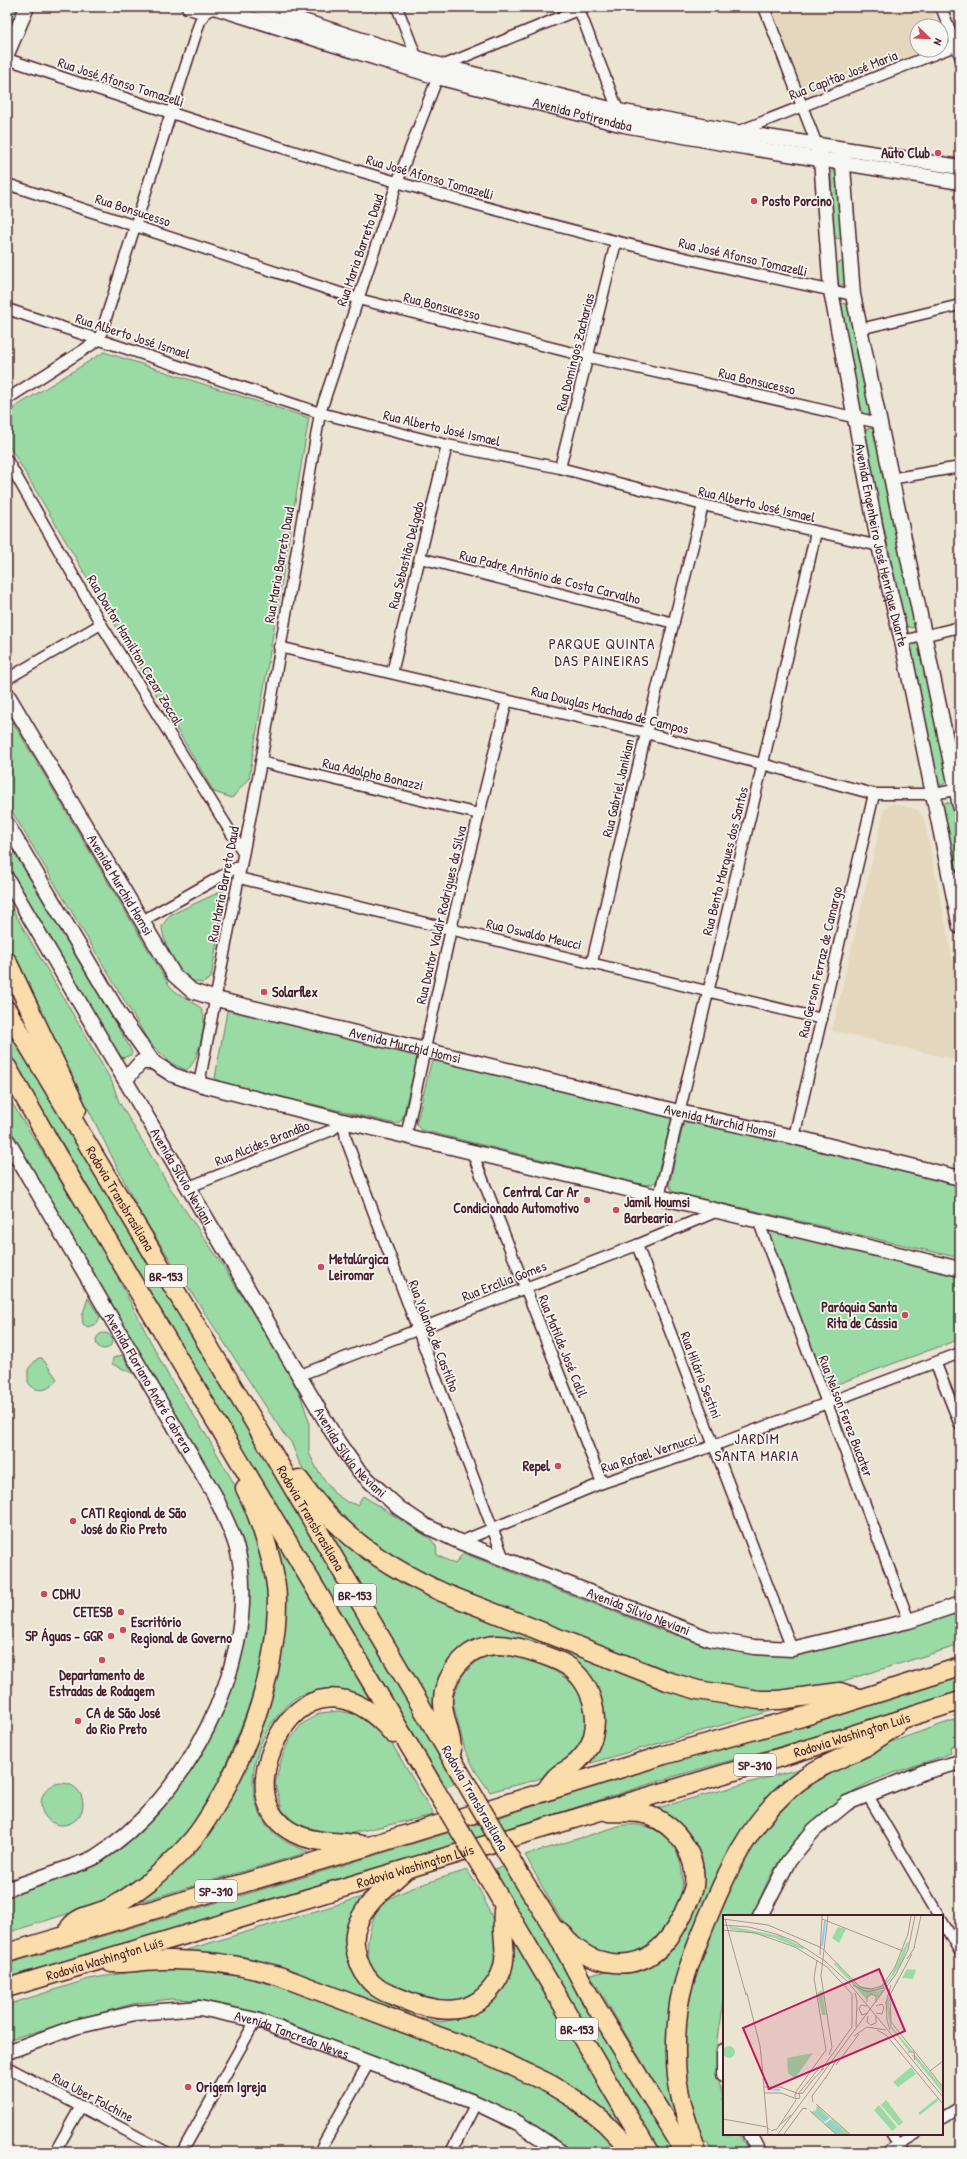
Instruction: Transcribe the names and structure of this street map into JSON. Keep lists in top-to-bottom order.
{
  "streets": {
    "highway": [
      "Rodovia Transbrasiliana",
      "BR-153",
      "Rodovia Washington Luís",
      "SP-310"
    ],
    "main road": [
      "Avenida Potirendaba",
      "Avenida Engenheiro José Henrique Duarte",
      "Avenida Murchid Homsi",
      "Avenida Sílvio Neviani",
      "Avenida Floriano André Cabrera",
      "Avenida Tancredo Neves"
    ],
    "street": [
      "Rua Capitão José Maria",
      "Rua José Afonso Tomazelli",
      "Rua Bonsucesso",
      "Rua Maria Barreto Daud",
      "Rua Alberto José Ismael",
      "Rua Domingos Zacharias",
      "Rua Sebastião Delgado",
      "Rua Padre Antônio de Costa Carvalho",
      "Rua Doutor Hamilton Cezar Zoccal",
      "Rua Douglas Machado de Campos",
      "Rua Adolpho Bonazzi",
      "Rua Gabriel Janikian",
      "Rua Bento Marques dos Santos",
      "Rua Doutor Valdir Rodrigues da Silva",
      "Rua Oswaldo Meucci",
      "Rua Gerson Ferraz de Camargo",
      "Rua Alcides Brandão",
      "Rua Ercília Gomes",
      "Rua Yolando de Castilho",
      "Rua Matilde José Calil",
      "Rua Hilário Sestini",
      "Rua Nelson Ferez Bucater",
      "Rua Rafael Vernucci",
      "Rua Uber Folchine"
    ]
  },
  "crossings": [
    ["Rua Capitão José Maria", "Avenida Potirendaba"],
    ["Rua José Afonso Tomazelli", "Rua Maria Barreto Daud"],
    ["Rua José Afonso Tomazelli", "Rua Domingos Zacharias"],
    ["Rua José Afonso Tomazelli", "Avenida Engenheiro José Henrique Duarte"],
    ["Avenida Potirendaba", "Rua Maria Barreto Daud"],
    ["Avenida Potirendaba", "Avenida Engenheiro José Henrique Duarte"],
    ["Rua Bonsucesso", "Rua Maria Barreto Daud"],
    ["Rua Bonsucesso", "Rua Domingos Zacharias"],
    ["Rua Bonsucesso", "Avenida Engenheiro José Henrique Duarte"],
    ["Rua Maria Barreto Daud", "Rua Alberto José Ismael"],
    ["Rua Maria Barreto Daud", "Rua Doutor Hamilton Cezar Zoccal"],
    ["Rua Maria Barreto Daud", "Rua Douglas Machado de Campos"],
    ["Rua Maria Barreto Daud", "Rua Adolpho Bonazzi"],
    ["Rua Maria Barreto Daud", "Avenida Murchid Homsi"],
    ["Rua Maria Barreto Daud", "Rua Oswaldo Meucci"],
    ["Rua Alberto José Ismael", "Rua Domingos Zacharias"],
    ["Rua Alberto José Ismael", "Avenida Engenheiro José Henrique Duarte"],
    ["Rua Alberto José Ismael", "Rua Sebastião Delgado"],
    ["Rua Alberto José Ismael", "Rua Gabriel Janikian"],
    ["Rua Alberto José Ismael", "Rua Bento Marques dos Santos"],
    ["Avenida Engenheiro José Henrique Duarte", "Rua Douglas Machado de Campos"],
    ["Rua Sebastião Delgado", "Rua Padre Antônio de Costa Carvalho"],
    ["Rua Sebastião Delgado", "Rua Douglas Machado de Campos"],
    ["Rua Padre Antônio de Costa Carvalho", "Rua Gabriel Janikian"],
    ["Rua Douglas Machado de Campos", "Rua Gabriel Janikian"],
    ["Rua Douglas Machado de Campos", "Rua Bento Marques dos Santos"],
    ["Rua Douglas Machado de Campos", "Rua Doutor Valdir Rodrigues da Silva"],
    ["Rua Douglas Machado de Campos", "Rua Gerson Ferraz de Camargo"],
    ["Rua Adolpho Bonazzi", "Rua Doutor Valdir Rodrigues da Silva"],
    ["Rua Gabriel Janikian", "Rua Oswaldo Meucci"],
    ["Rua Bento Marques dos Santos", "Avenida Murchid Homsi"],
    ["Rua Bento Marques dos Santos", "Rua Oswaldo Meucci"],
    ["Avenida Murchid Homsi", "Rua Doutor Valdir Rodrigues da Silva"],
    ["Avenida Murchid Homsi", "Rua Gerson Ferraz de Camargo"],
    ["Rua Doutor Valdir Rodrigues da Silva", "Rua Oswaldo Meucci"],
    ["Rua Oswaldo Meucci", "Rua Gerson Ferraz de Camargo"],
    ["Rua Alcides Brandão", "Avenida Sílvio Neviani"],
    ["Rua Alcides Brandão", "Rua Yolando de Castilho"],
    ["Avenida Sílvio Neviani", "Rua Ercília Gomes"],
    ["Avenida Sílvio Neviani", "Rua Yolando de Castilho"],
    ["Avenida Sílvio Neviani", "Rua Hilário Sestini"],
    ["Avenida Sílvio Neviani", "Rua Nelson Ferez Bucater"],
    ["Avenida Sílvio Neviani", "Rua Rafael Vernucci"],
    ["Rua Ercília Gomes", "Rua Yolando de Castilho"],
    ["Rua Ercília Gomes", "Rua Matilde José Calil"],
    ["Rua Ercília Gomes", "Rua Hilário Sestini"],
    ["Rua Yolando de Castilho", "Rua Rafael Vernucci"],
    ["Rua Matilde José Calil", "Rua Rafael Vernucci"],
    ["Rua Hilário Sestini", "Rua Rafael Vernucci"],
    ["Rua Nelson Ferez Bucater", "Rua Rafael Vernucci"]
  ],
  "districts": ["PARQUE QUINTA DAS PAINEIRAS", "JARDIM SANTA MARIA"],
  "places": [
    "Auto Club",
    "Posto Porcino",
    "Solarflex",
    "Central Car Ar Condicionado Automotivo",
    "Jamil Houmsi Barbearia",
    "Metalúrgica Leiromar",
    "Paróquia Santa Rita de Cássia",
    "Repel",
    "CATI Regional de São José do Rio Preto",
    "CDHU",
    "CETESB",
    "Escritório Regional de Governo",
    "SP Águas - GGR",
    "Departamento de Estradas de Rodagem",
    "CA de São José do Rio Preto",
    "Origem Igreja"
  ],
  "north": "bottom right"
}
